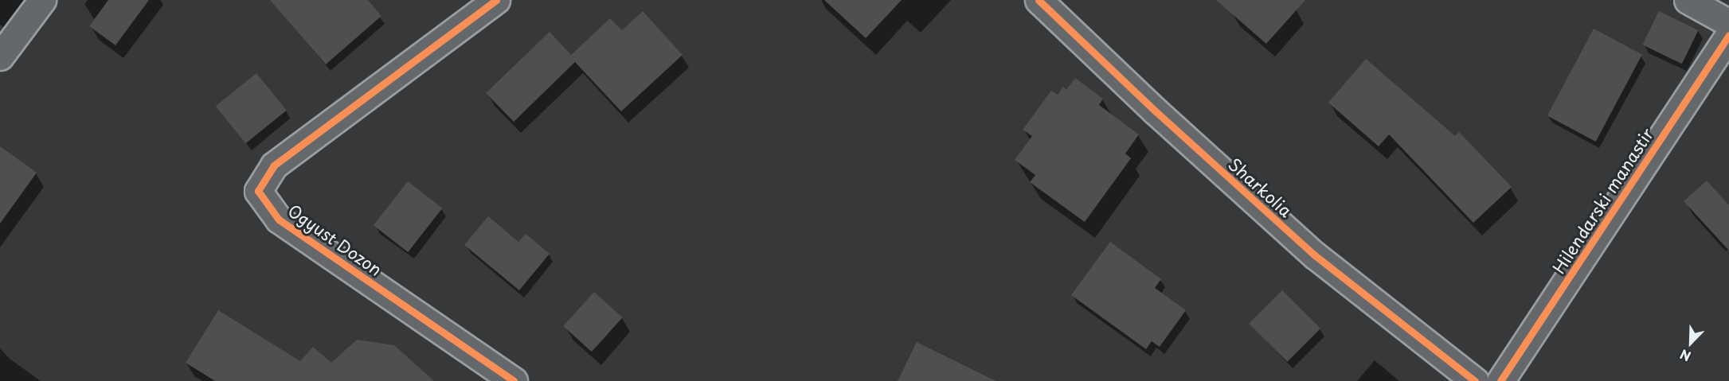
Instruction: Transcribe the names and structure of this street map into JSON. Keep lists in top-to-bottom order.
{
  "streets": {
    "street": ["Sharkolia", "Hilendarski manastir", "Ogyust Dozon"]
  },
  "north": "bottom left"
}
